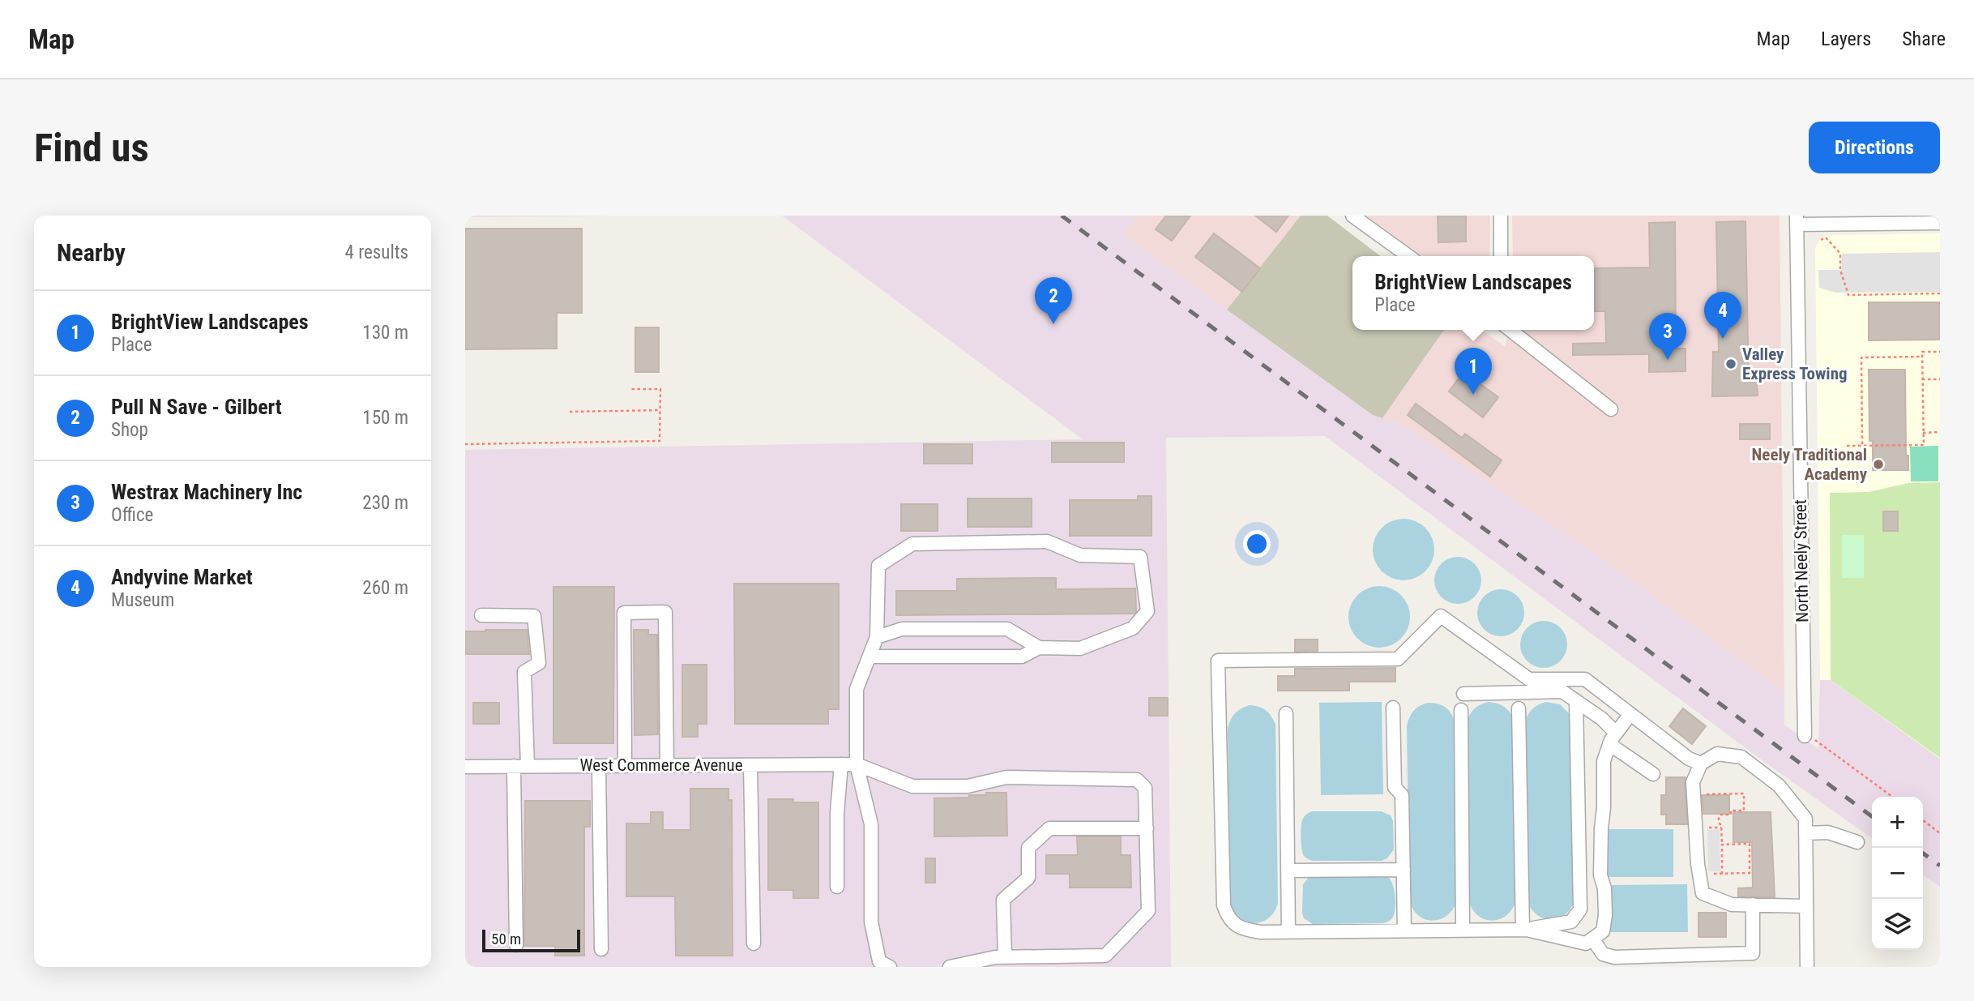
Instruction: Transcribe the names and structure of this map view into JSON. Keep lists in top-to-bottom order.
{
  "streets": {
    "street": ["North Neely Street", "West Commerce Avenue"]
  },
  "places": ["Valley Express Towing", "Neely Traditional Academy"],
  "scale_bar": "50 m",
  "page": {
    "header": "Map",
    "nav": ["Map", "Layers", "Share"],
    "buttons": "Directions",
    "title": "Find us",
    "heading": ["Nearby", "4 results"],
    "popup": ["BrightView Landscapes", "Place"],
    "pins": [
      "2",
      "4",
      "3",
      "1"
    ],
    "list": [
      {
        "mark": "1",
        "name": "BrightView Landscapes",
        "note": "Place",
        "value": "130 m"
      },
      {
        "mark": "2",
        "name": "Pull N Save - Gilbert",
        "note": "Shop",
        "value": "150 m"
      },
      {
        "mark": "3",
        "name": "Westrax Machinery Inc",
        "note": "Office",
        "value": "230 m"
      },
      {
        "mark": "4",
        "name": "Andyvine Market",
        "note": "Museum",
        "value": "260 m"
      }
    ],
    "map_buttons": ["+", "−"],
    "scale": "50 m"
  }
}
